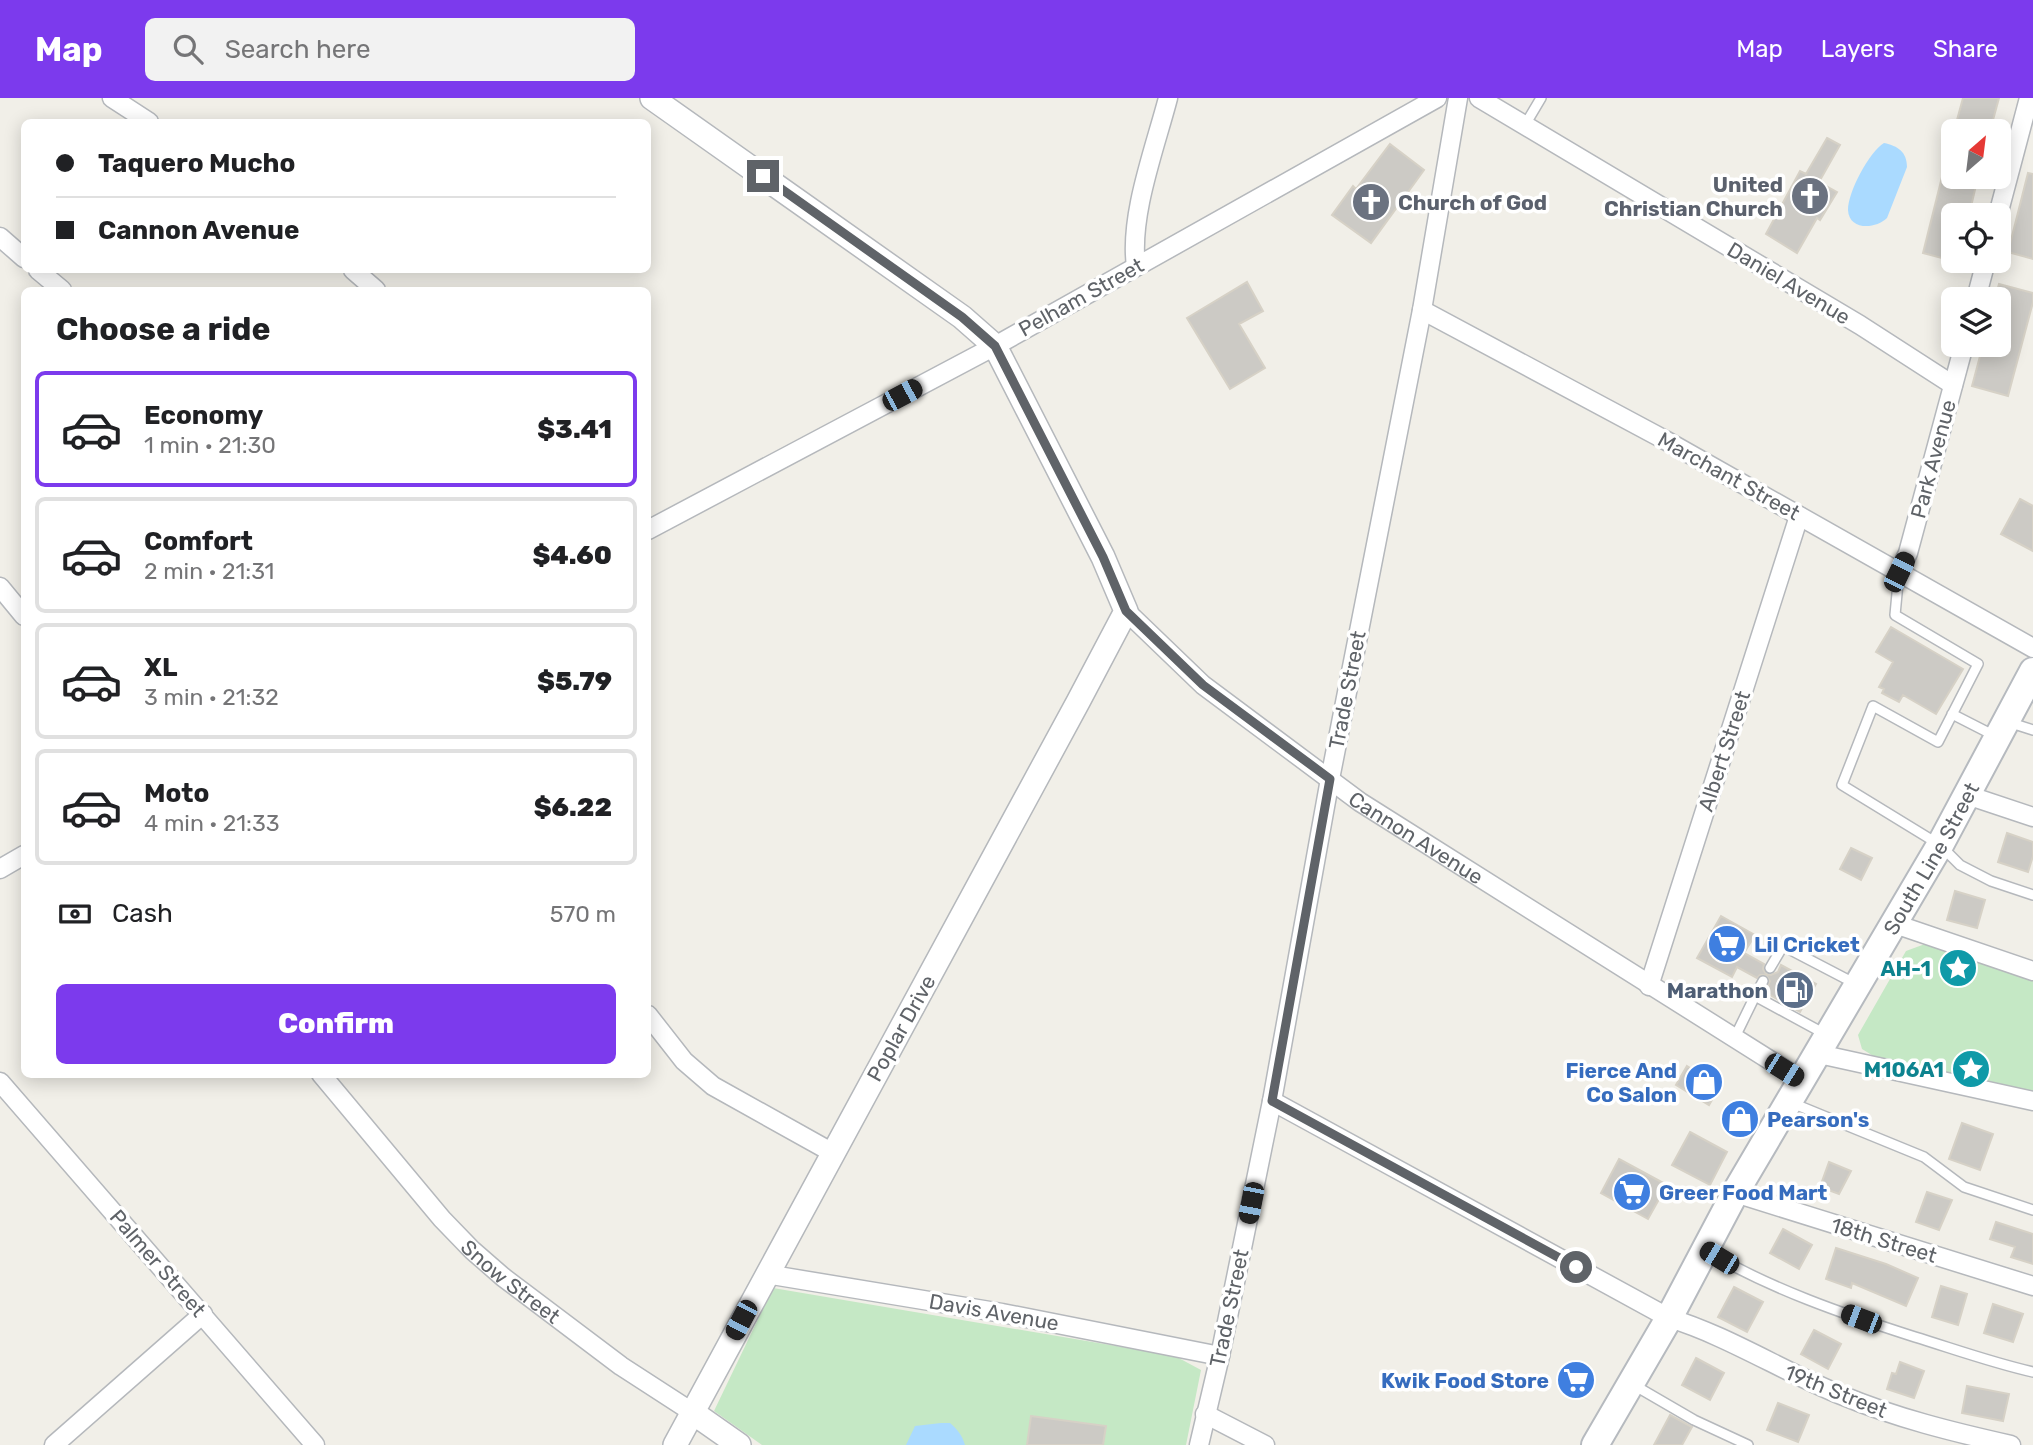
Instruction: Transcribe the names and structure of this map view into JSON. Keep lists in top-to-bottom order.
{
  "streets": {
    "main road": ["South Line Street"],
    "street": [
      "Daniel Avenue",
      "Pelham Street",
      "Park Avenue",
      "Marchant Street",
      "Trade Street",
      "Albert Street",
      "Cannon Avenue",
      "Poplar Drive",
      "18th Street",
      "Palmer Street",
      "Snow Street",
      "Davis Avenue",
      "19th Street"
    ]
  },
  "crossings": [
    ["Daniel Avenue", "Park Avenue"],
    ["Pelham Street", "Cannon Avenue"],
    ["Park Avenue", "Marchant Street"],
    ["Marchant Street", "Trade Street"],
    ["Marchant Street", "Albert Street"],
    ["Trade Street", "Cannon Avenue"],
    ["Trade Street", "Davis Avenue"],
    ["Trade Street", "19th Street"],
    ["Albert Street", "Cannon Avenue"],
    ["Cannon Avenue", "South Line Street"],
    ["Cannon Avenue", "Poplar Drive"],
    ["South Line Street", "18th Street"],
    ["South Line Street", "19th Street"],
    ["Poplar Drive", "Snow Street"],
    ["Poplar Drive", "Davis Avenue"]
  ],
  "places": {
    "church": ["United Christian Church", "Church of God"],
    "supermarket": ["Lil Cricket", "Greer Food Mart", "Kwik Food Store"],
    "place": ["AH-1", "M106A1"],
    "fuel station": ["Marathon"],
    "shop": ["Fierce And Co Salon", "Pearson's"]
  },
  "north": "top right",
  "page": {
    "header": "Map",
    "search": "Search here",
    "nav": ["Map", "Layers", "Share"],
    "banner": ["Taquero Mucho", "Cannon Avenue"],
    "heading": "Choose a ride",
    "list": [
      {
        "name": "Economy",
        "note": "1 min · 21:30",
        "value": "$3.41"
      },
      {
        "name": "Comfort",
        "note": "2 min · 21:31",
        "value": "$4.60"
      },
      {
        "name": "XL",
        "note": "3 min · 21:32",
        "value": "$5.79"
      },
      {
        "name": "Moto",
        "note": "4 min · 21:33",
        "value": "$6.22"
      }
    ],
    "pay": ["Cash", "570 m"],
    "buttons": "Confirm"
  }
}
